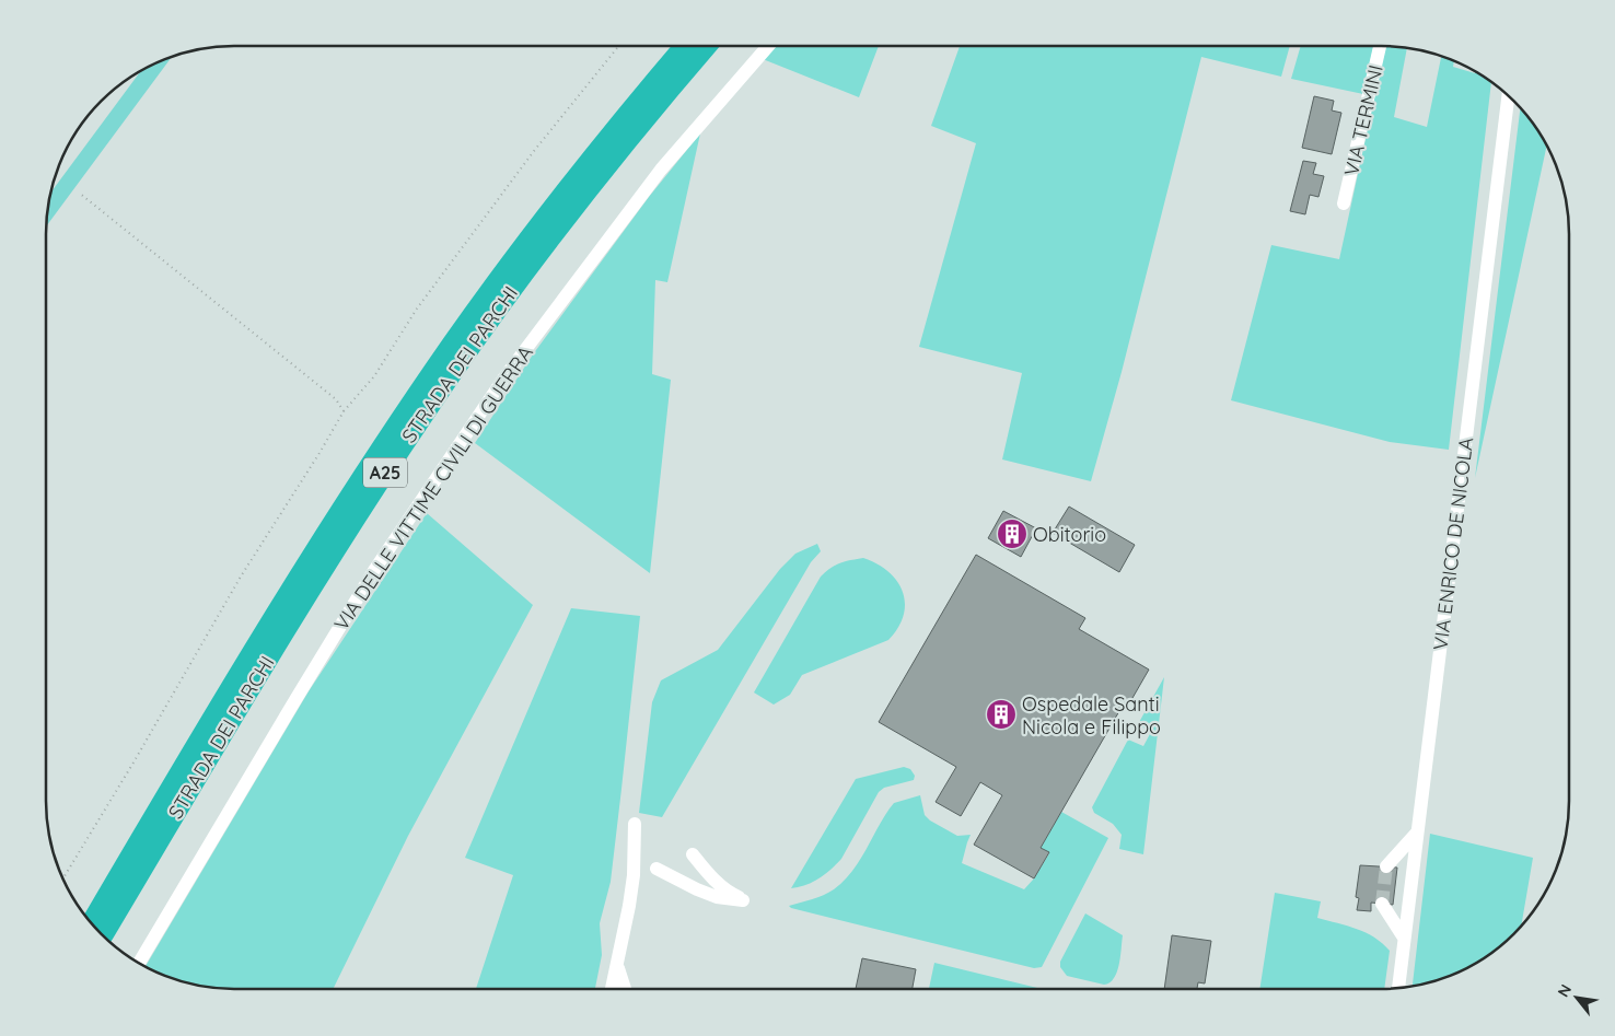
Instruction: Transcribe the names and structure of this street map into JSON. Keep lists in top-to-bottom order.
{
  "streets": {
    "highway": ["STRADA DEI PARCHI", "A25"],
    "street": ["VIA TERMINI", "VIA DELLE VITTIME CIVILI DI GUERRA", "VIA ENRICO DE NICOLA"]
  },
  "places": {
    "building": ["Obitorio", "Ospedale Santi Nicola e Filippo"]
  },
  "north": "top left"
}
